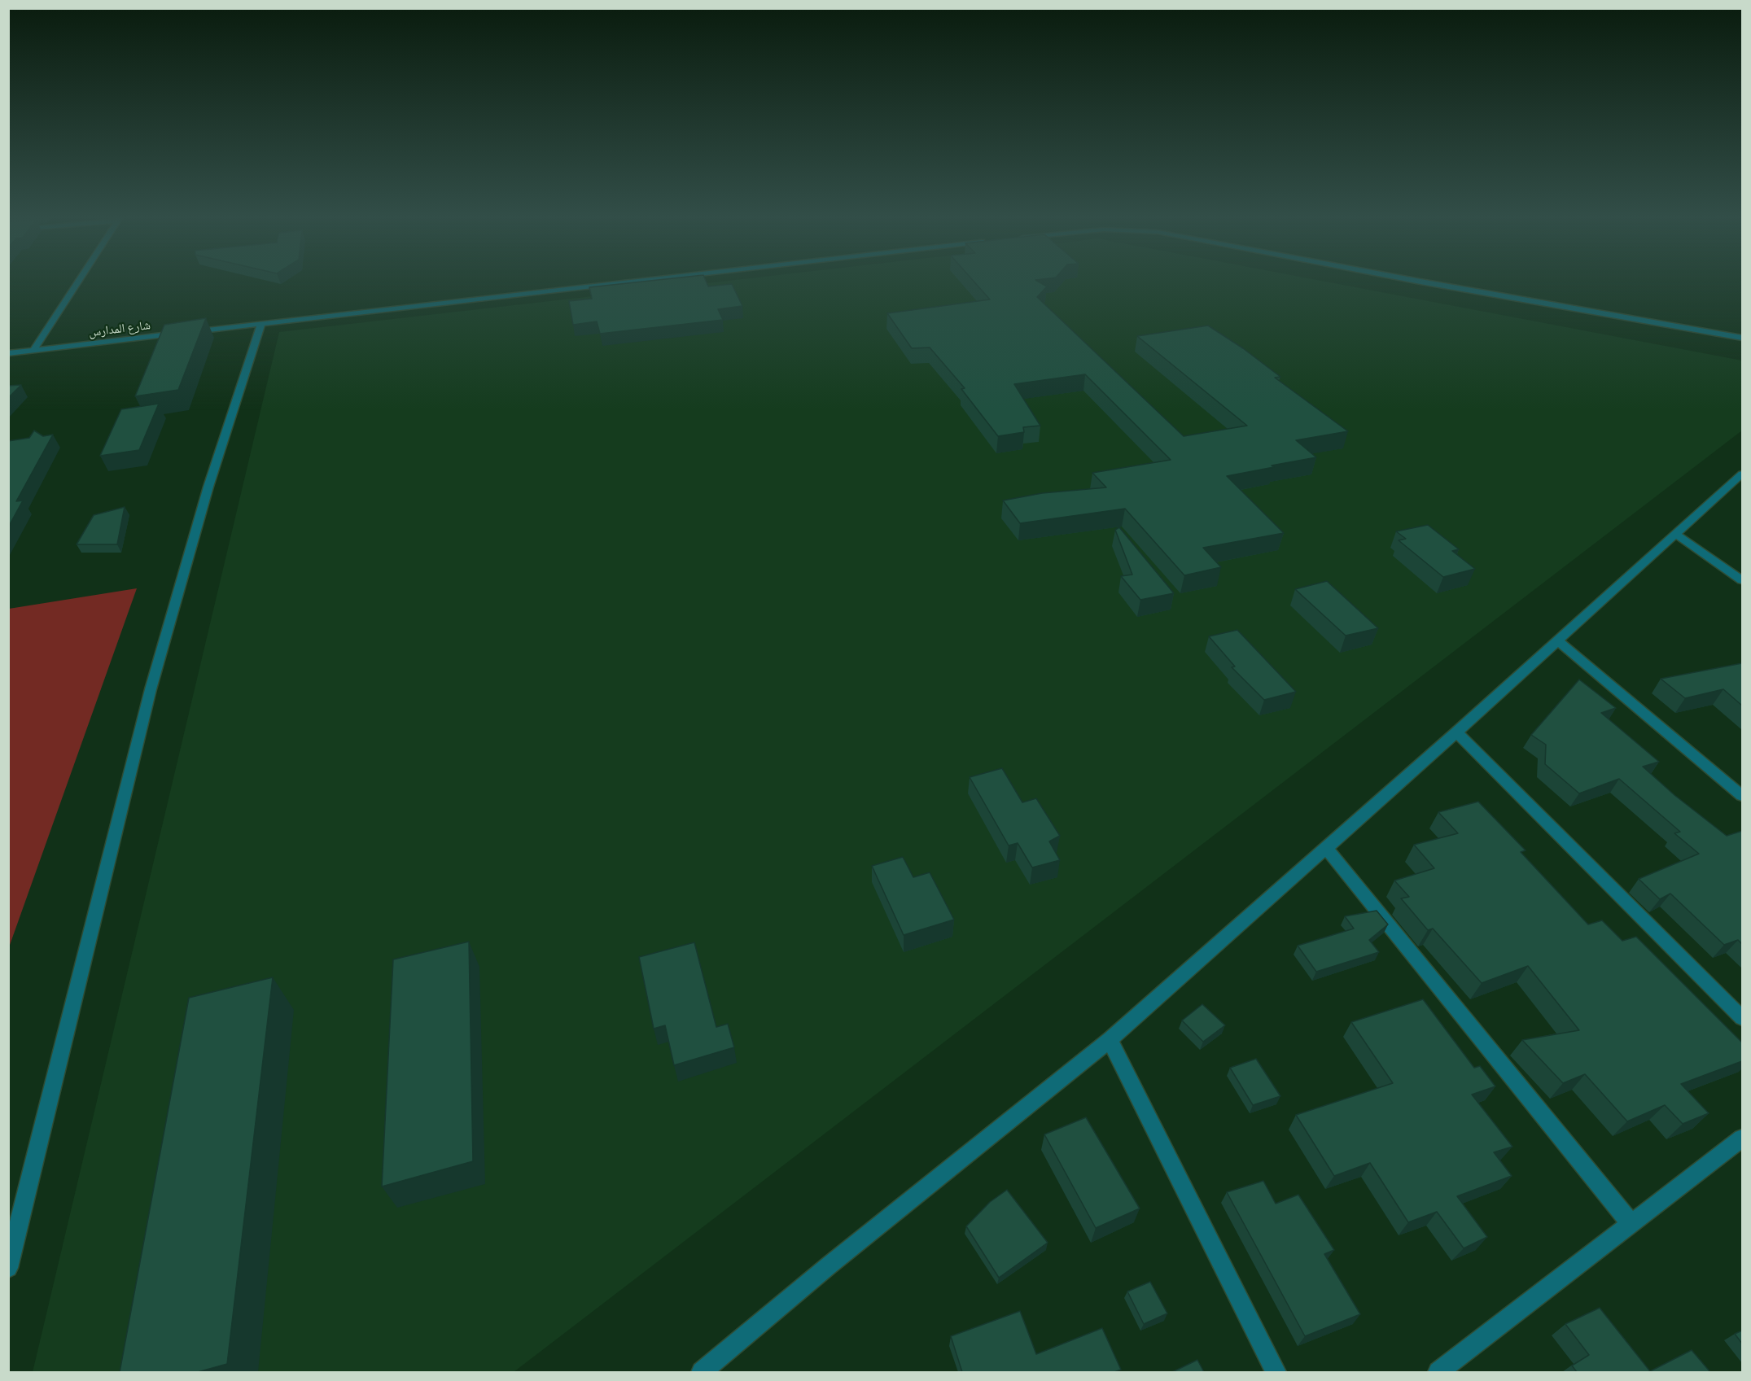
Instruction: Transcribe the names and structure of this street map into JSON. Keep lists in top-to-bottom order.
{
  "streets": {
    "street": ["شارع المدارس"]
  }
}
